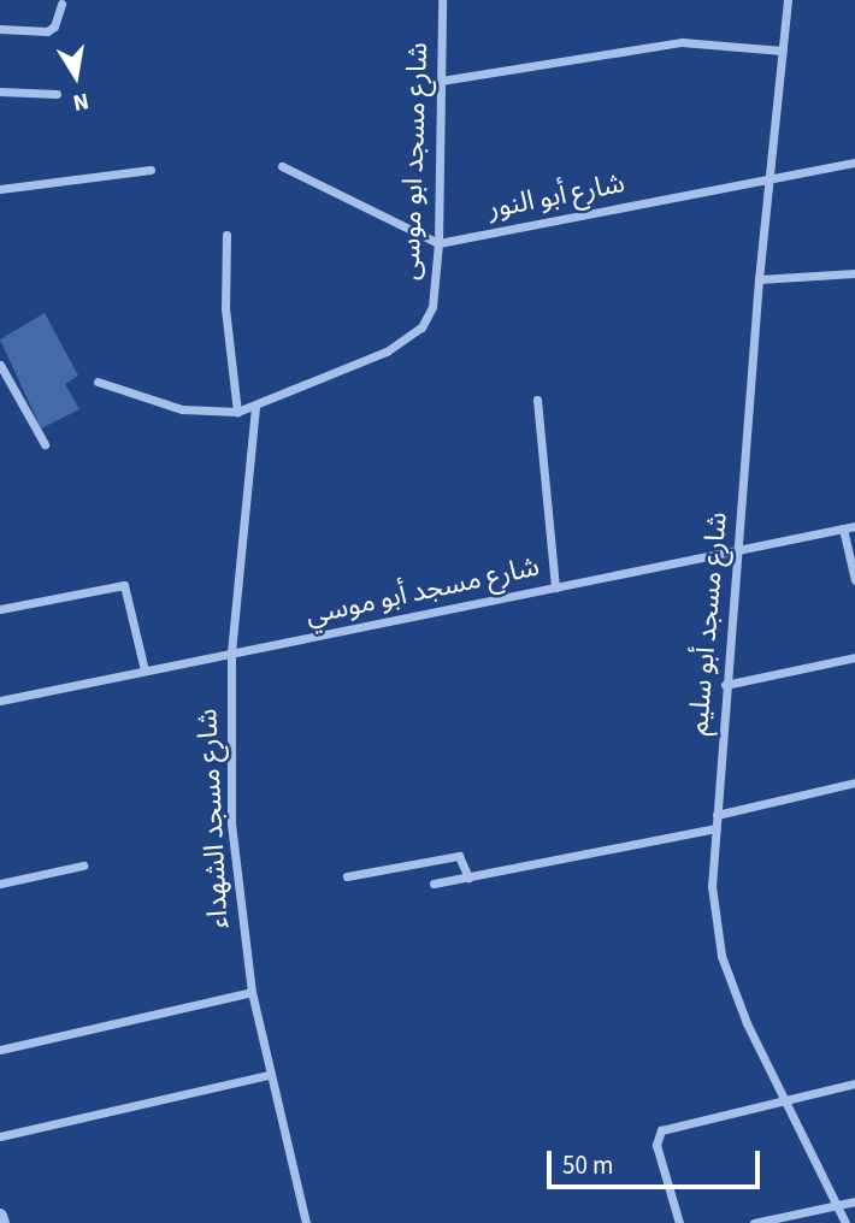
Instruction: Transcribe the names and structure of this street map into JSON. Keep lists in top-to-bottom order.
{
  "streets": {
    "street": [
      "شارع مسجد ابو موسى",
      "شارع أبو النور",
      "شارع مسجد أبو موسي",
      "شارع مسجد أبو سليم",
      "شارع مسجد الشهداء"
    ]
  },
  "crossings": [
    ["شارع مسجد ابو موسى", "شارع أبو النور"],
    ["شارع مسجد ابو موسى", "شارع مسجد الشهداء"],
    ["شارع أبو النور", "شارع مسجد أبو سليم"],
    ["شارع مسجد أبو موسي", "شارع مسجد أبو سليم"],
    ["شارع مسجد أبو موسي", "شارع مسجد الشهداء"]
  ],
  "scale_bar": "50 m",
  "north": "bottom"
}
